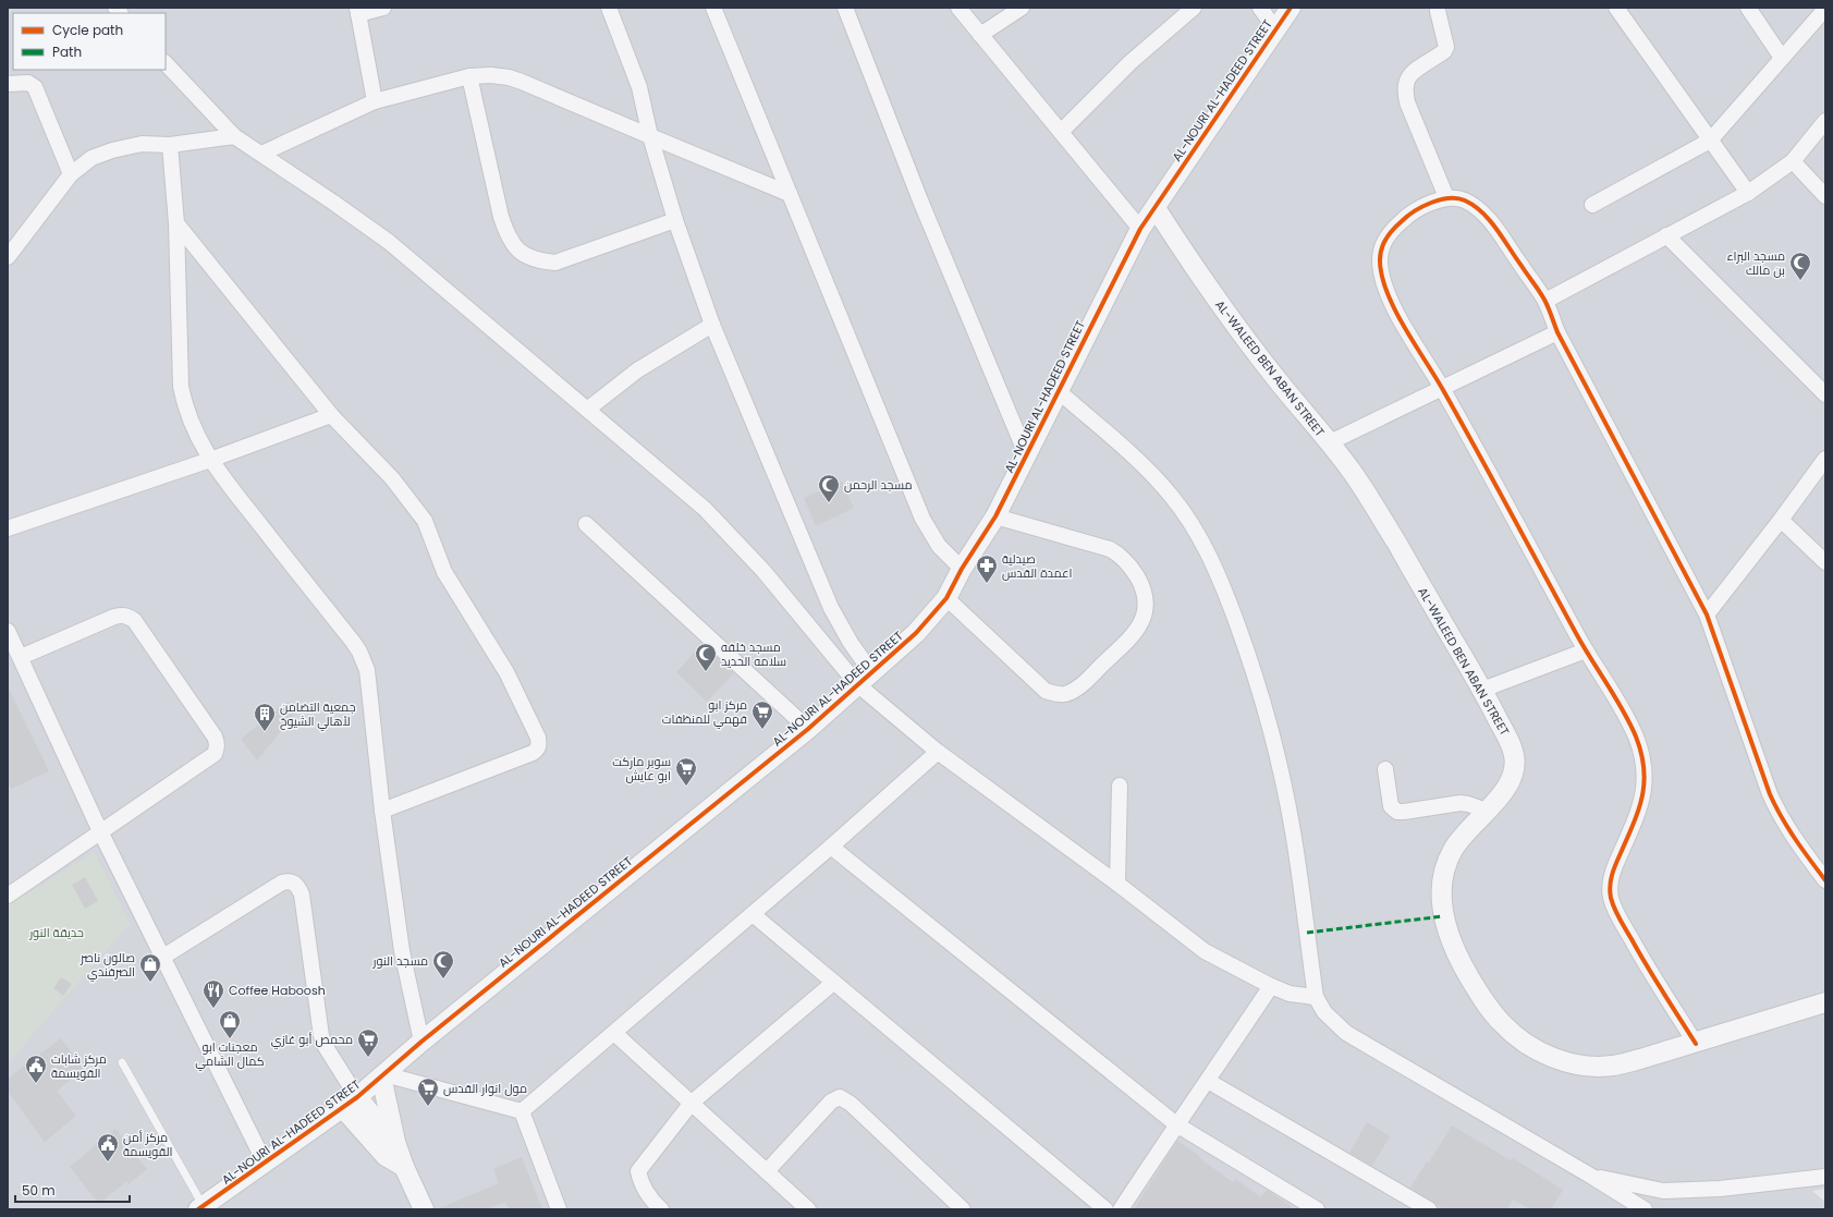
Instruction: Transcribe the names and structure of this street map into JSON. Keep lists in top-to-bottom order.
{
  "streets": {
    "street": ["AL-NOURI AL-HADEED STREET", "AL-WALEED BEN ABAN STREET"]
  },
  "crossings": [
    ["AL-NOURI AL-HADEED STREET", "AL-WALEED BEN ABAN STREET"]
  ],
  "parks": ["حديقة النور"],
  "places": {
    "mosque": [
      "مسجد البراء بن مالك",
      "مسجد الرحمن",
      "مسجد خلفه سلامه الحديد",
      "مسجد النور"
    ],
    "pharmacy": ["صيدلية اعمدة القدس"],
    "supermarket": [
      "مركز ابو فهمي للمنظفات",
      "سوبر ماركت ابو عايش",
      "محمص أبو غازي",
      "مول انوار القدس"
    ],
    "building": ["جمعية التضامن لأهالي الشيوخ"],
    "shop": ["صالون ناصر الصرفندي", "معجنات ابو كمال الشامي"],
    "restaurant": ["Coffee Haboosh"],
    "public building": ["مركز شابات القويسمة", "مركز أمن القويسمة"]
  },
  "legend": ["Cycle path", "Path"],
  "scale_bar": "50 m"
}
